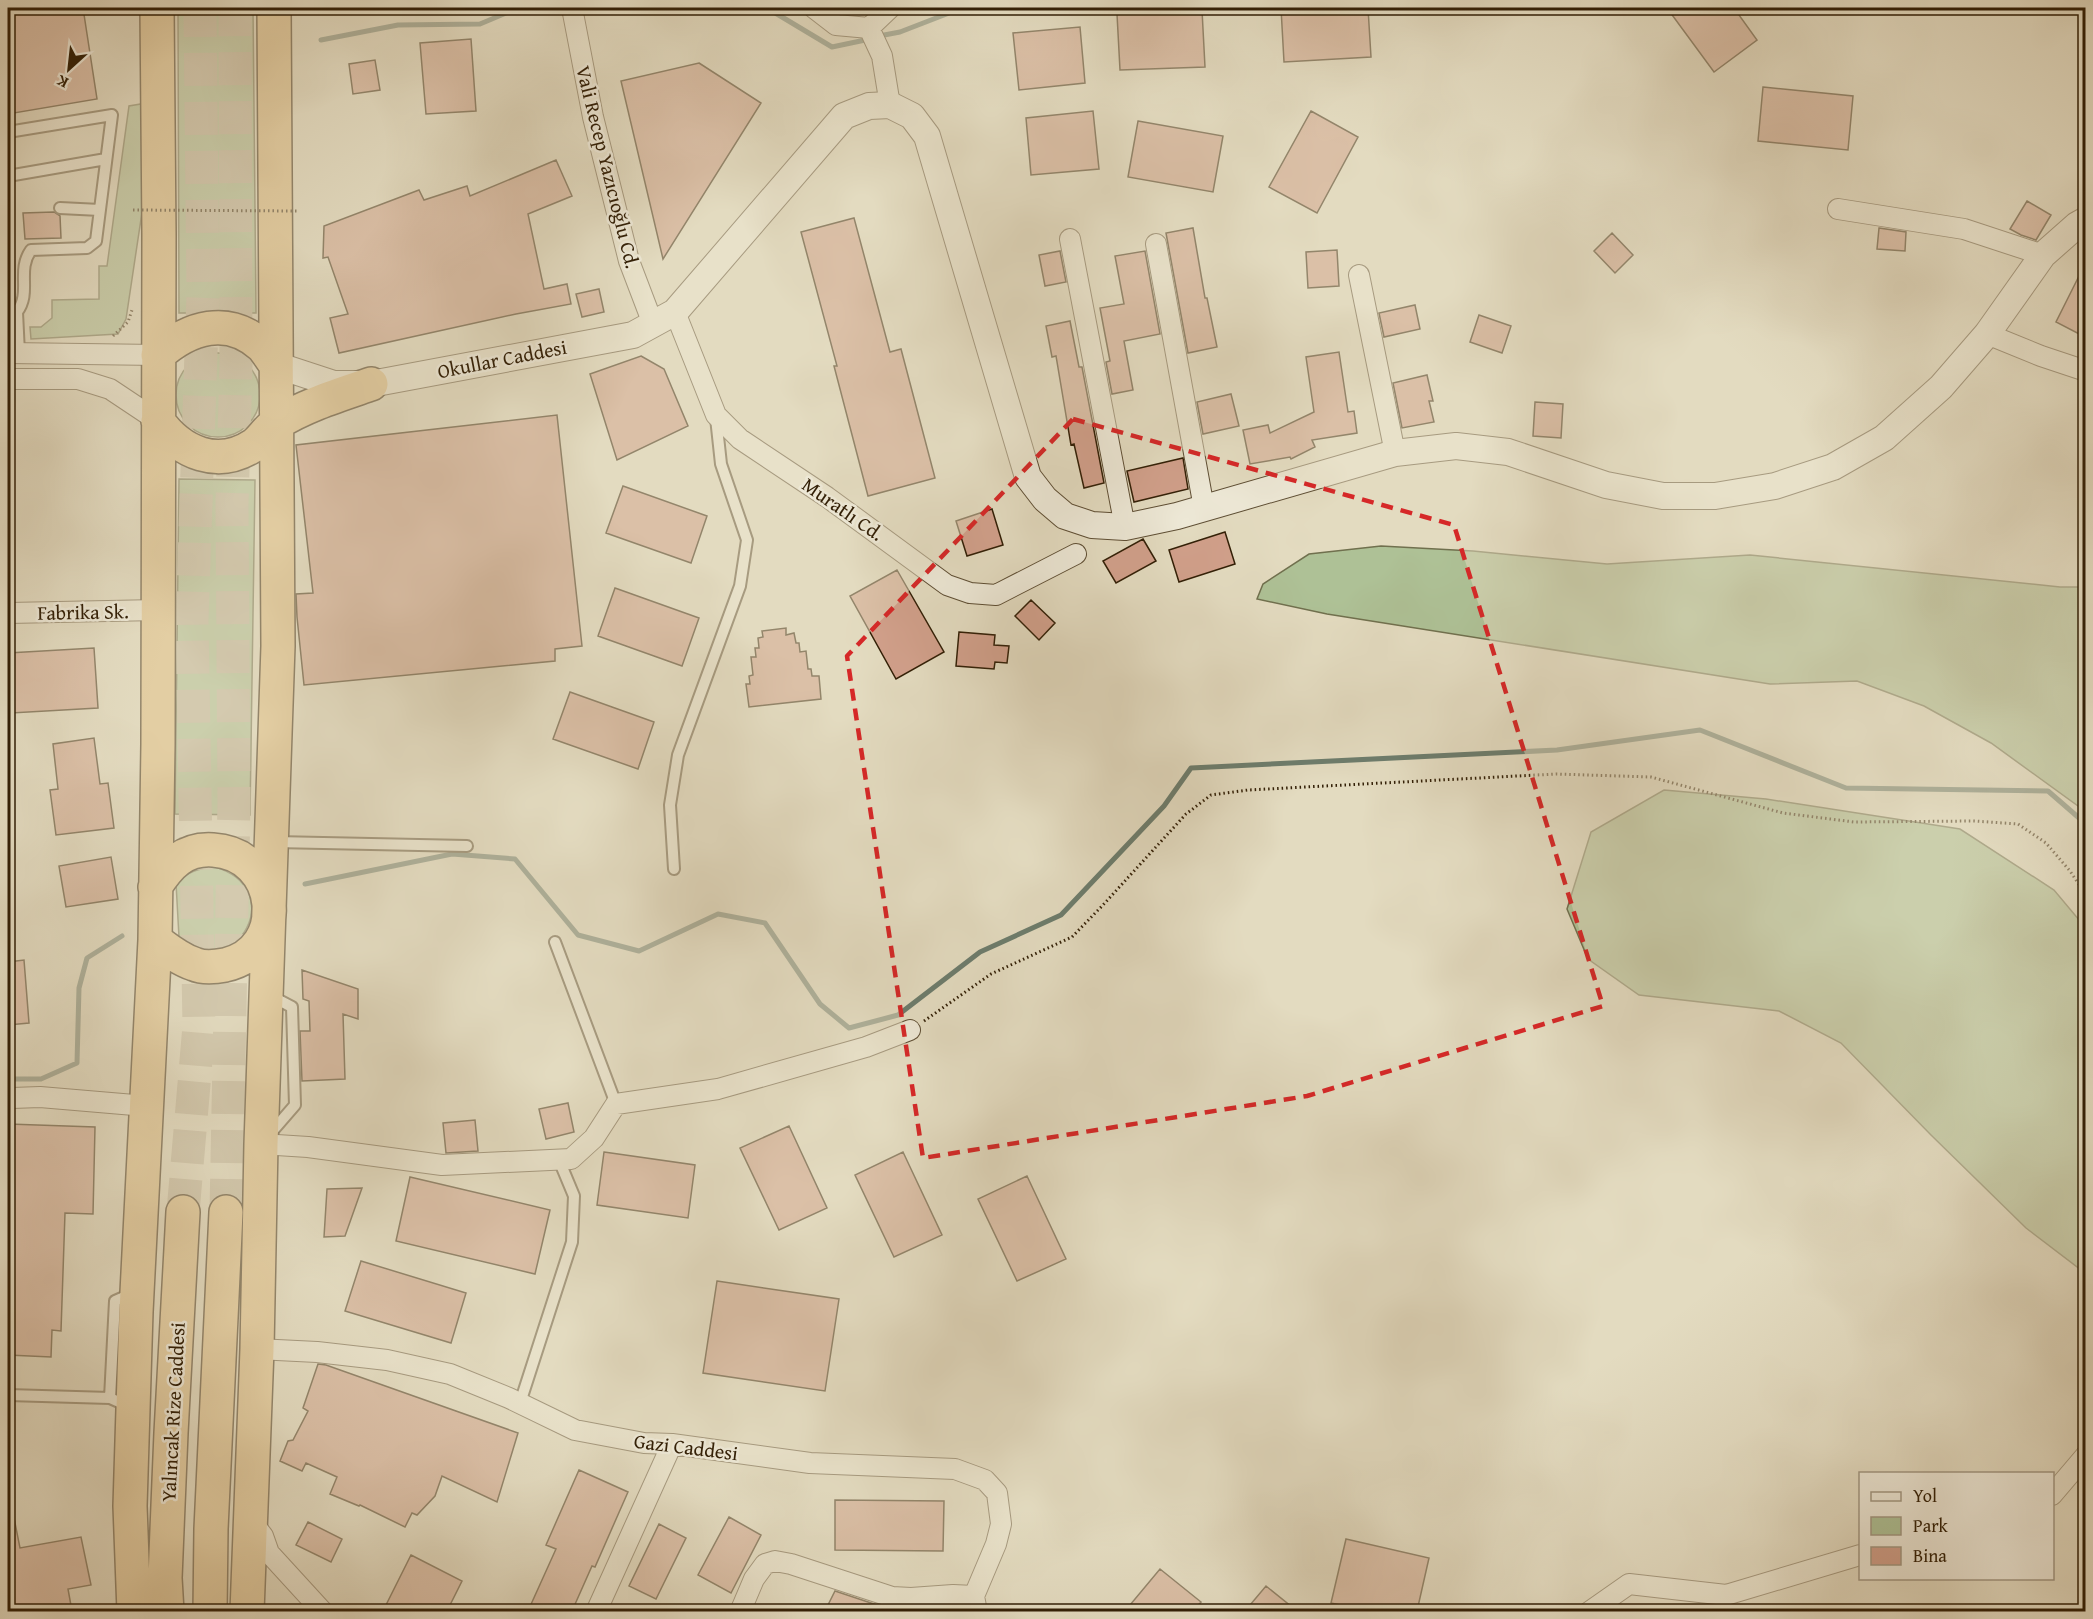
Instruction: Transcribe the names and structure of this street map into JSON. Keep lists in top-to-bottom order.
{
  "streets": {
    "highway": ["Yalıncak Rize Caddesi"],
    "street": [
      "Vali Recep Yazıcıoğlu Cd.",
      "Okullar Caddesi",
      "Muratlı Cd.",
      "Fabrika Sk.",
      "Gazi Caddesi"
    ]
  },
  "crossings": [
    ["Vali Recep Yazıcıoğlu Cd.", "Okullar Caddesi"],
    ["Okullar Caddesi", "Muratlı Cd."]
  ],
  "legend": ["Yol", "Park", "Bina"],
  "north": "bottom left"
}
